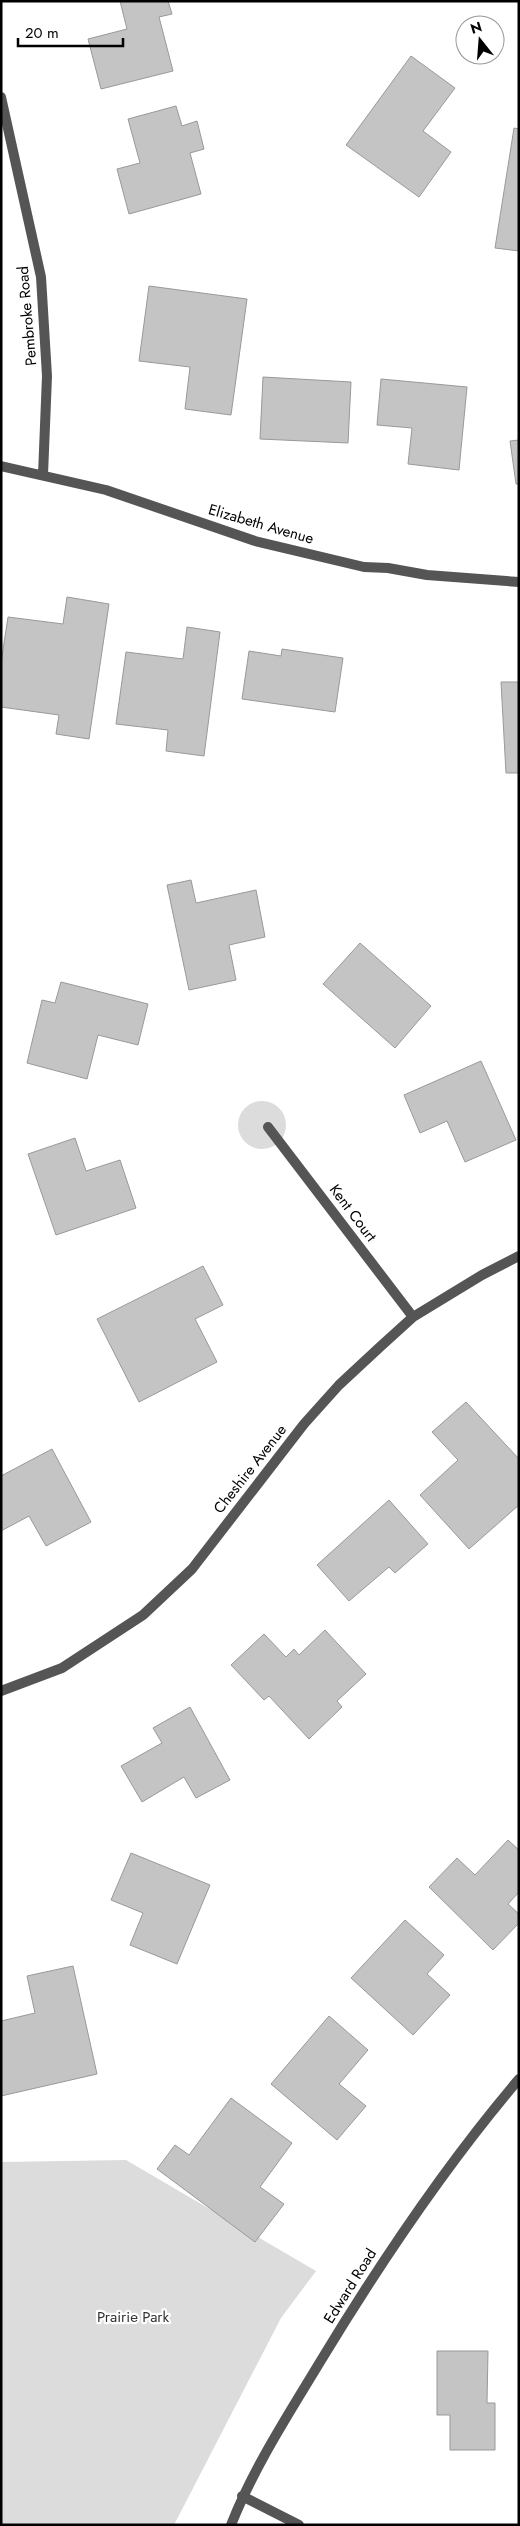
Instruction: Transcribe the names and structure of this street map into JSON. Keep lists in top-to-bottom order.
{
  "streets": {
    "street": [
      "Pembroke Road",
      "Elizabeth Avenue",
      "Kent Court",
      "Cheshire Avenue",
      "Edward Road"
    ]
  },
  "crossings": [
    ["Pembroke Road", "Elizabeth Avenue"],
    ["Kent Court", "Cheshire Avenue"]
  ],
  "parks": ["Prairie Park"],
  "scale_bar": "20 m",
  "north": "top"
}
